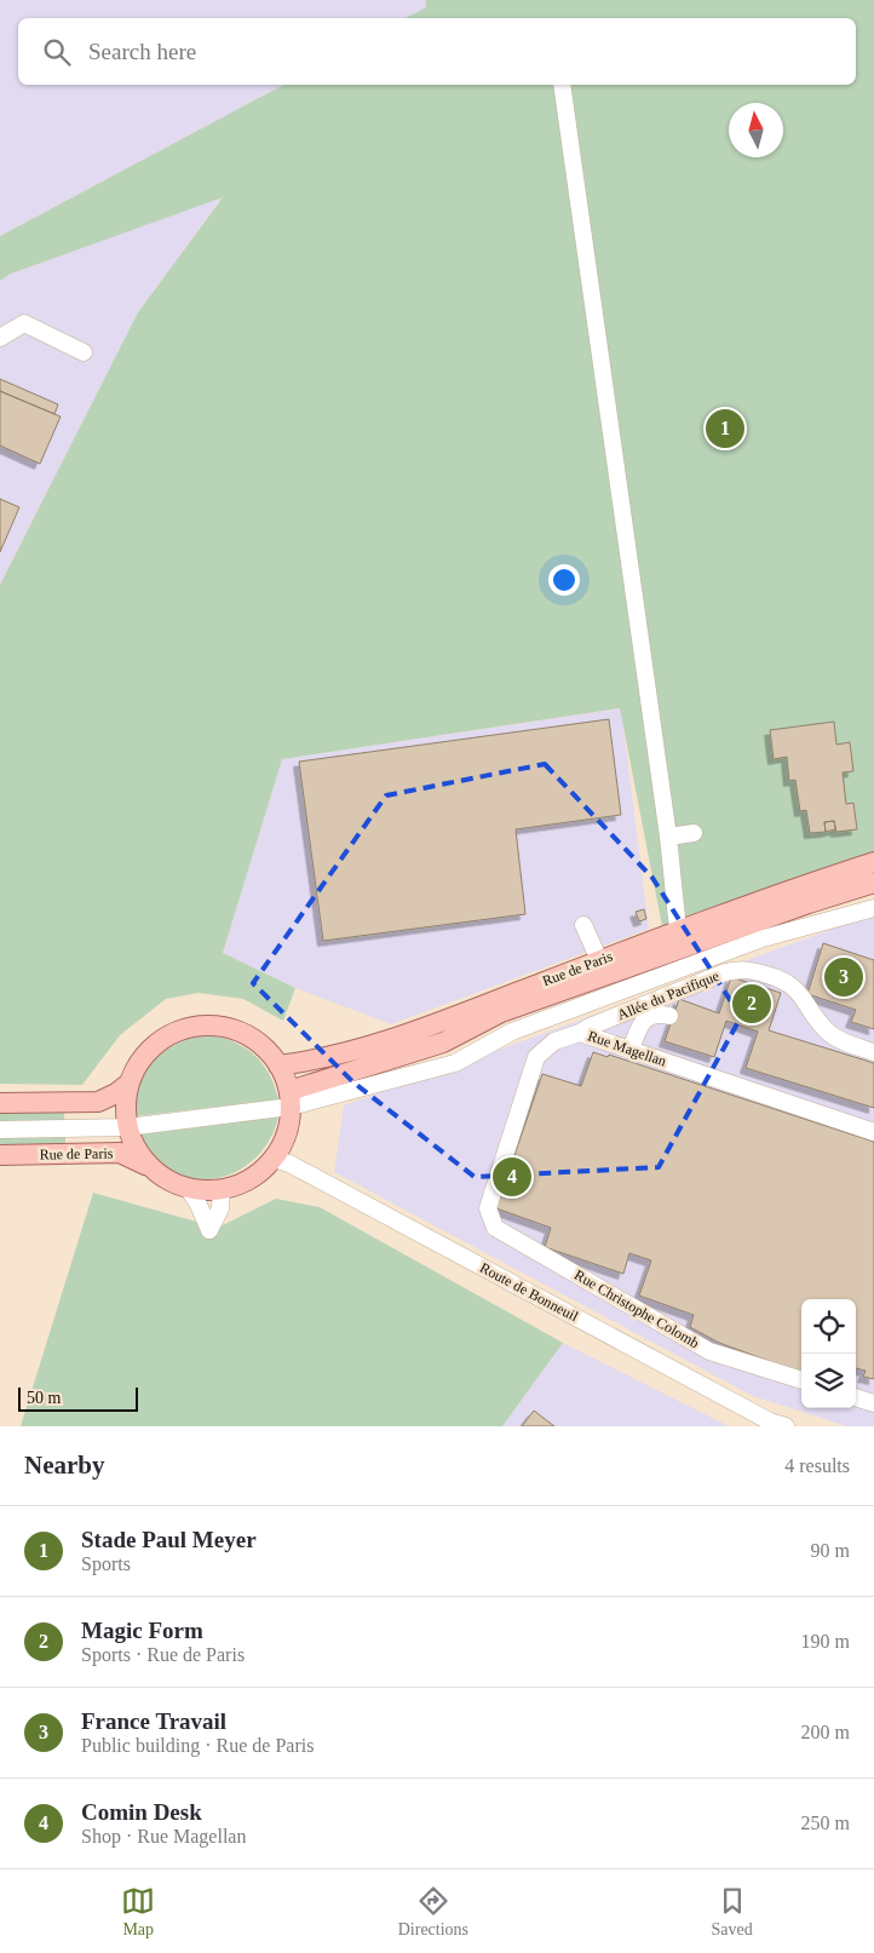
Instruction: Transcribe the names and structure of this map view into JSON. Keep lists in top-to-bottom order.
{
  "streets": {
    "main road": ["Rue de Paris"],
    "street": [
      "Allée du Pacifique",
      "Rue Magellan",
      "Route de Bonneuil",
      "Rue Christophe Colomb"
    ]
  },
  "crossings": [
    ["Allée du Pacifique", "Rue Magellan"],
    ["Rue Magellan", "Rue Christophe Colomb"]
  ],
  "scale_bar": "50 m",
  "north": "top",
  "page": {
    "search": "Search here",
    "pins": [
      "1",
      "3",
      "2",
      "4"
    ],
    "scale": "50 m",
    "heading": ["Nearby", "4 results"],
    "list": [
      {
        "mark": "1",
        "name": "Stade Paul Meyer",
        "note": "Sports",
        "value": "90 m"
      },
      {
        "mark": "2",
        "name": "Magic Form",
        "note": "Sports · Rue de Paris",
        "value": "190 m"
      },
      {
        "mark": "3",
        "name": "France Travail",
        "note": "Public building · Rue de Paris",
        "value": "200 m"
      },
      {
        "mark": "4",
        "name": "Comin Desk",
        "note": "Shop · Rue Magellan",
        "value": "250 m"
      }
    ],
    "nav": ["Map", "Directions", "Saved"]
  }
}
